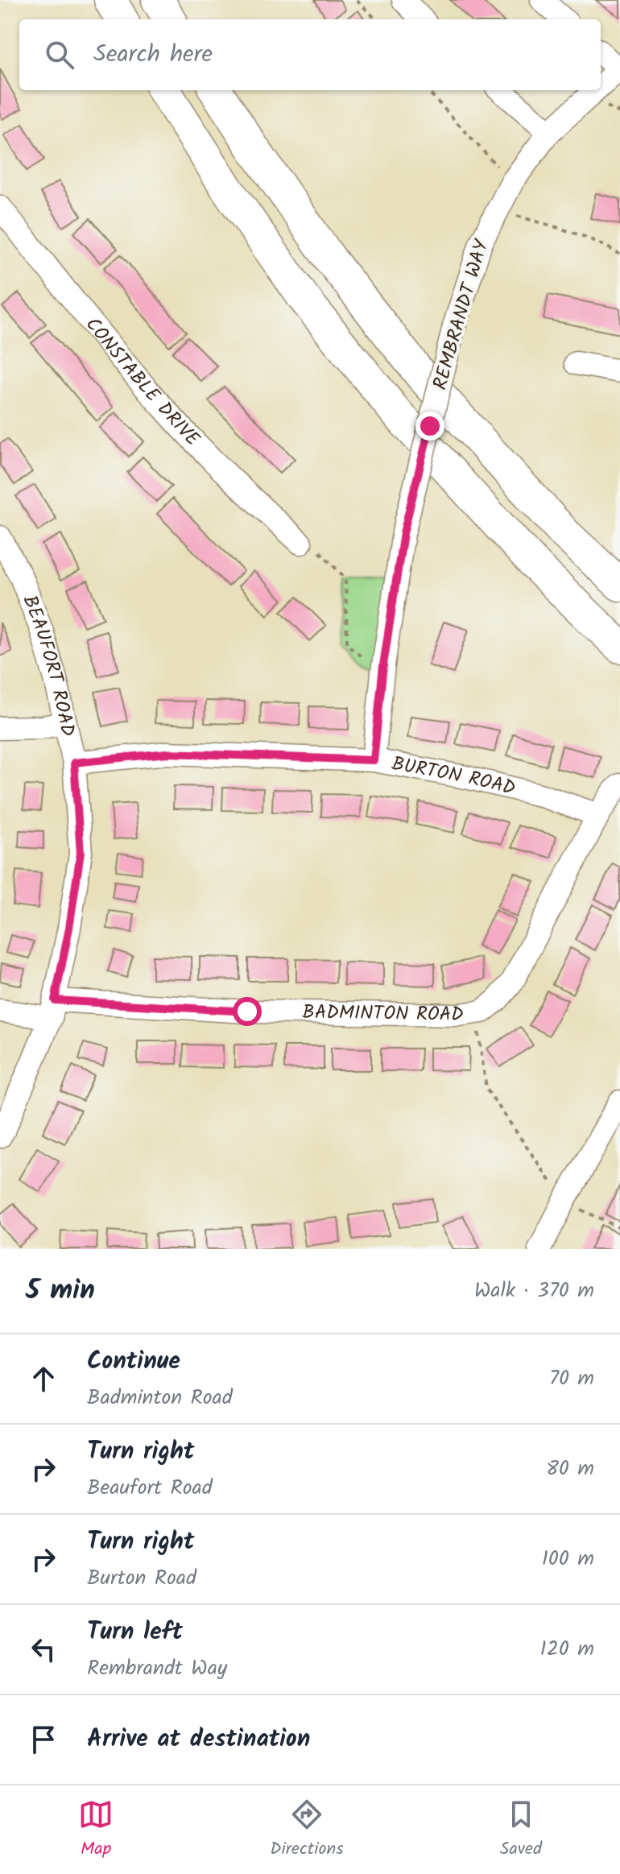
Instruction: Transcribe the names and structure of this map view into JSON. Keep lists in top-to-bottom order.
{
  "streets": {
    "street": [
      "REMBRANDT WAY",
      "CONSTABLE DRIVE",
      "BEAUFORT ROAD",
      "BURTON ROAD",
      "BADMINTON ROAD"
    ]
  },
  "crossings": [
    ["REMBRANDT WAY", "BURTON ROAD"],
    ["BEAUFORT ROAD", "BURTON ROAD"],
    ["BEAUFORT ROAD", "BADMINTON ROAD"],
    ["BURTON ROAD", "BADMINTON ROAD"]
  ],
  "page": {
    "search": "Search here",
    "heading": ["5 min", "Walk · 370 m"],
    "list": [
      ["Continue", "Badminton Road", "70 m"],
      ["Turn right", "Beaufort Road", "80 m"],
      ["Turn right", "Burton Road", "100 m"],
      ["Turn left", "Rembrandt Way", "120 m"],
      "Arrive at destination"
    ],
    "nav": ["Map", "Directions", "Saved"]
  }
}
